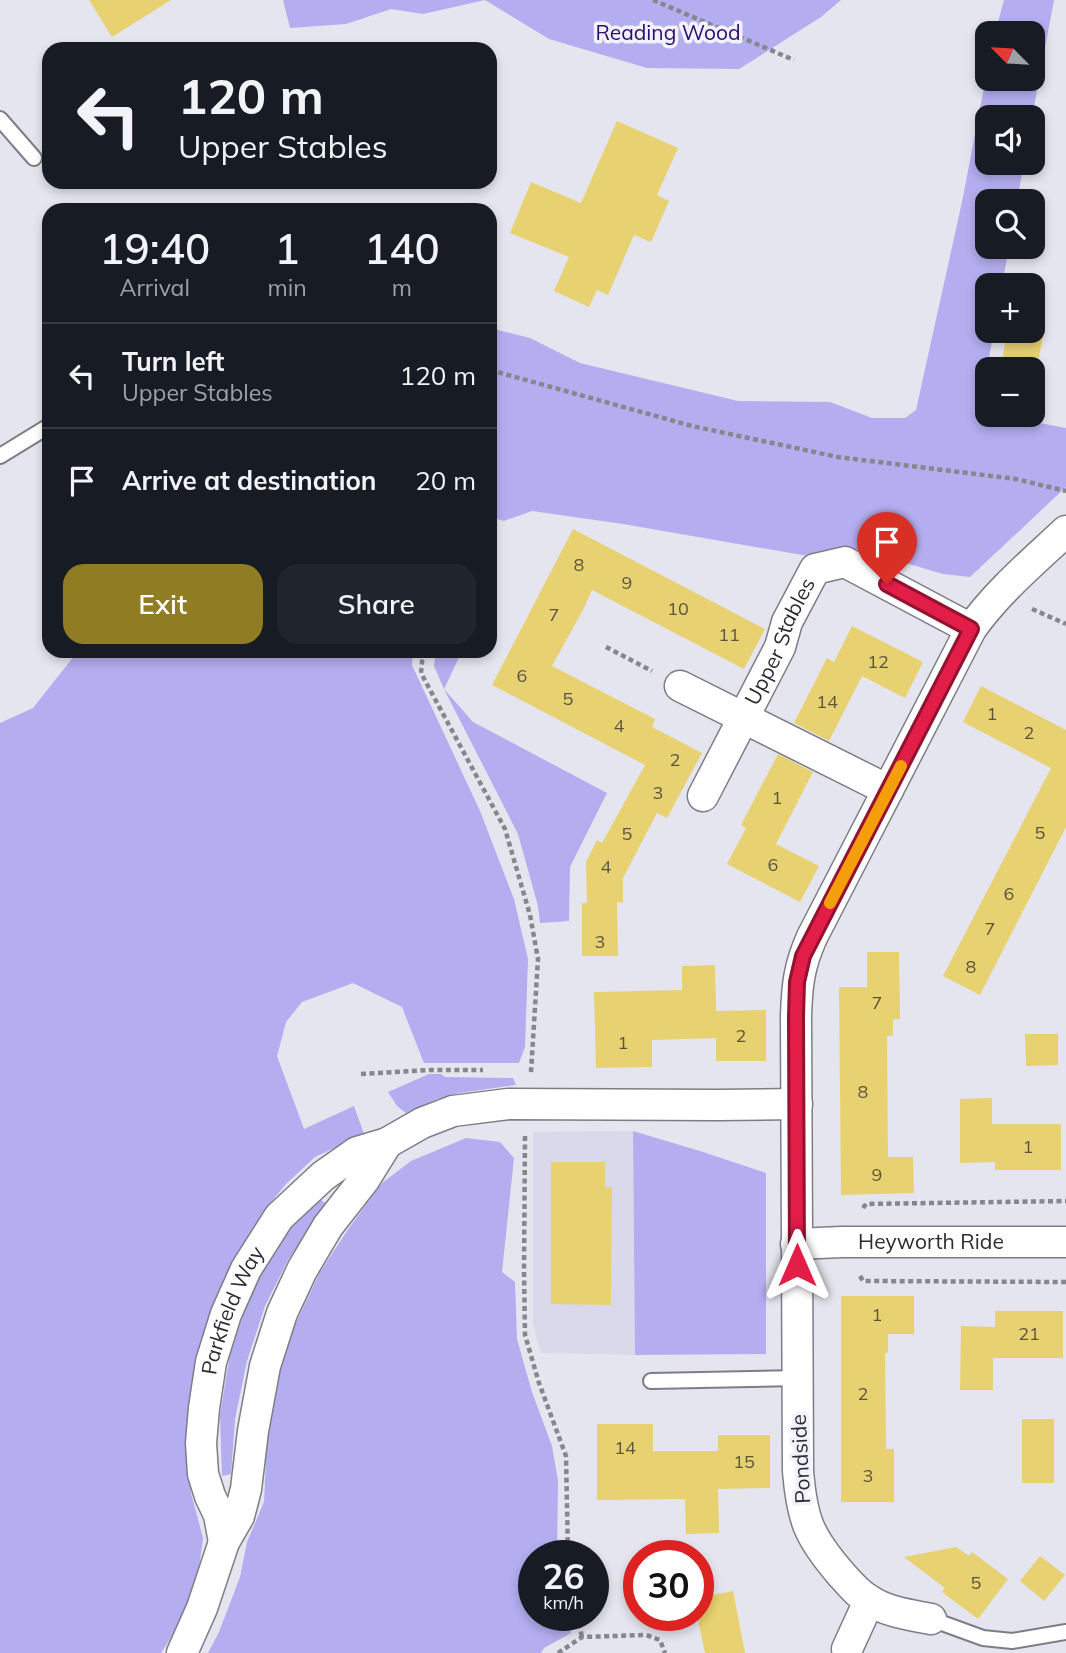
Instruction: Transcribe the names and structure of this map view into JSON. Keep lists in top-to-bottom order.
{
  "streets": {
    "street": [
      "Upper Stables",
      "Heyworth Ride",
      "Parkfield Way",
      "Pondside"
    ]
  },
  "crossings": [
    ["Heyworth Ride", "Pondside"]
  ],
  "parks": ["Reading Wood"],
  "house_numbers": [
    "8",
    "9",
    "10",
    "7",
    "11",
    "12",
    "6",
    "5",
    "14",
    "1",
    "4",
    "2",
    "2",
    "3",
    "1",
    "5",
    "5",
    "6",
    "4",
    "6",
    "7",
    "3",
    "8",
    "7",
    "2",
    "1",
    "8",
    "1",
    "9",
    "1",
    "21",
    "2",
    "14",
    "15",
    "3",
    "5"
  ],
  "north": "top left",
  "page": {
    "map_buttons": ["+", "−"],
    "turn": ["120 m", "Upper Stables"],
    "eta": [
      "19:40",
      "Arrival",
      "1",
      "min",
      "140",
      "m"
    ],
    "list": [
      {
        "name": "Turn left",
        "note": "Upper Stables",
        "value": "120 m"
      },
      {
        "name": "Arrive at destination",
        "value": "20 m"
      }
    ],
    "buttons": ["Exit", "Share"],
    "speed": "26 km/h",
    "limit": "30"
  }
}
